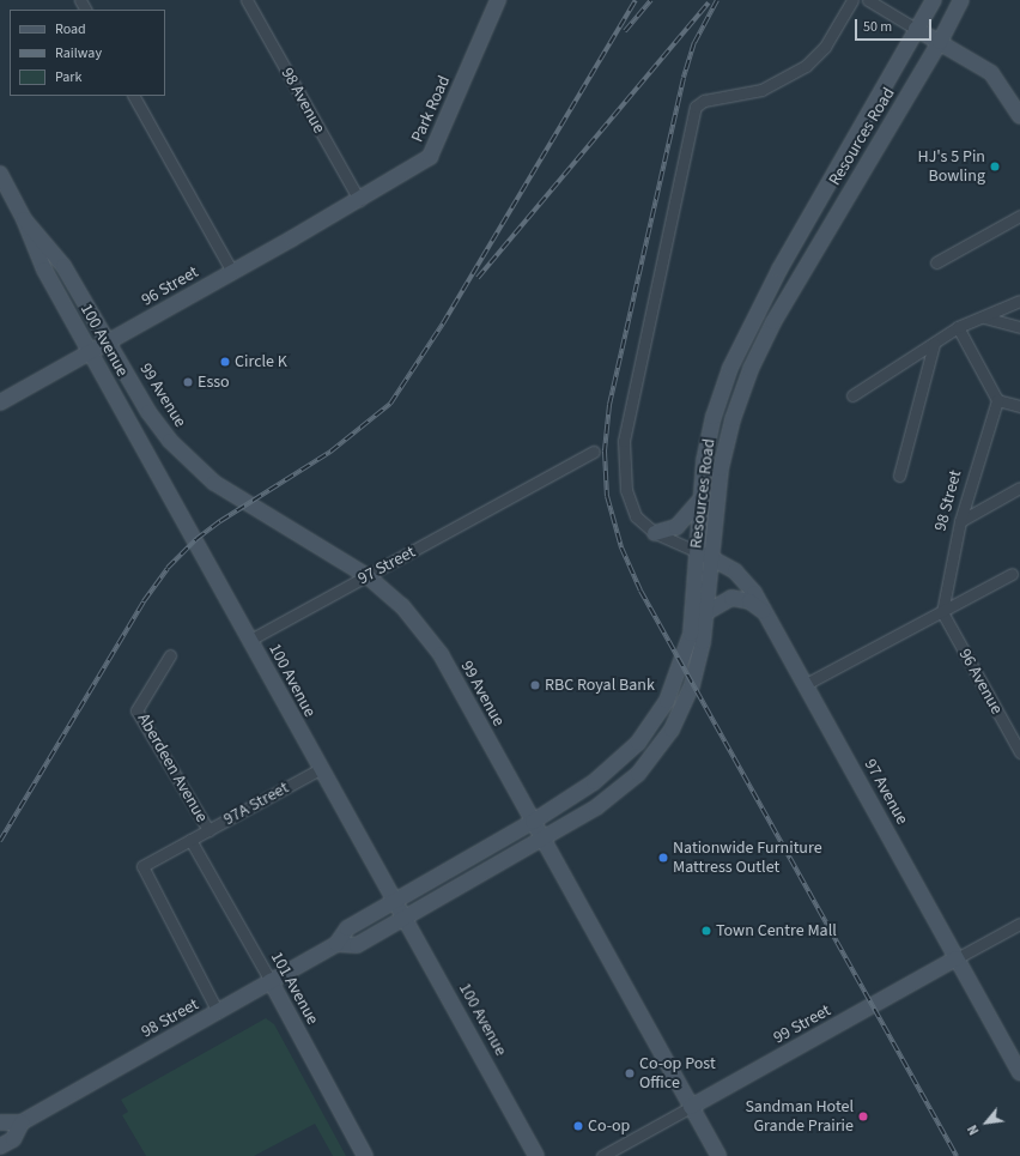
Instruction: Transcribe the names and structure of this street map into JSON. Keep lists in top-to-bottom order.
{
  "streets": {
    "main road": [
      "Park Road",
      "Resources Road",
      "96 Street",
      "100 Avenue",
      "99 Avenue",
      "98 Street",
      "97 Avenue",
      "101 Avenue",
      "99 Street"
    ],
    "street": [
      "98 Avenue",
      "97 Street",
      "96 Avenue",
      "Aberdeen Avenue",
      "97A Street"
    ]
  },
  "crossings": [
    ["98 Avenue", "Park Road"],
    ["98 Avenue", "96 Street"],
    ["Park Road", "96 Street"],
    ["Resources Road", "99 Avenue"],
    ["Resources Road", "98 Street"],
    ["Resources Road", "97 Avenue"],
    ["96 Street", "100 Avenue"],
    ["96 Street", "99 Avenue"],
    ["100 Avenue", "99 Avenue"],
    ["100 Avenue", "98 Street"],
    ["100 Avenue", "97 Street"],
    ["100 Avenue", "97A Street"],
    ["99 Avenue", "98 Street"],
    ["99 Avenue", "97 Street"],
    ["99 Avenue", "99 Street"],
    ["98 Street", "96 Avenue"],
    ["98 Street", "97A Street"],
    ["98 Street", "101 Avenue"],
    ["Aberdeen Avenue", "97A Street"],
    ["97 Avenue", "99 Street"],
    ["97A Street", "101 Avenue"]
  ],
  "places": [
    "HJ's 5 Pin Bowling",
    "Circle K",
    "Esso",
    "RBC Royal Bank",
    "Nationwide Furniture Mattress Outlet",
    "Town Centre Mall",
    "Co-op Post Office",
    "Sandman Hotel Grande Prairie",
    "Co-op"
  ],
  "legend": ["Road", "Railway", "Park"],
  "scale_bar": "50 m",
  "north": "bottom left"
}
